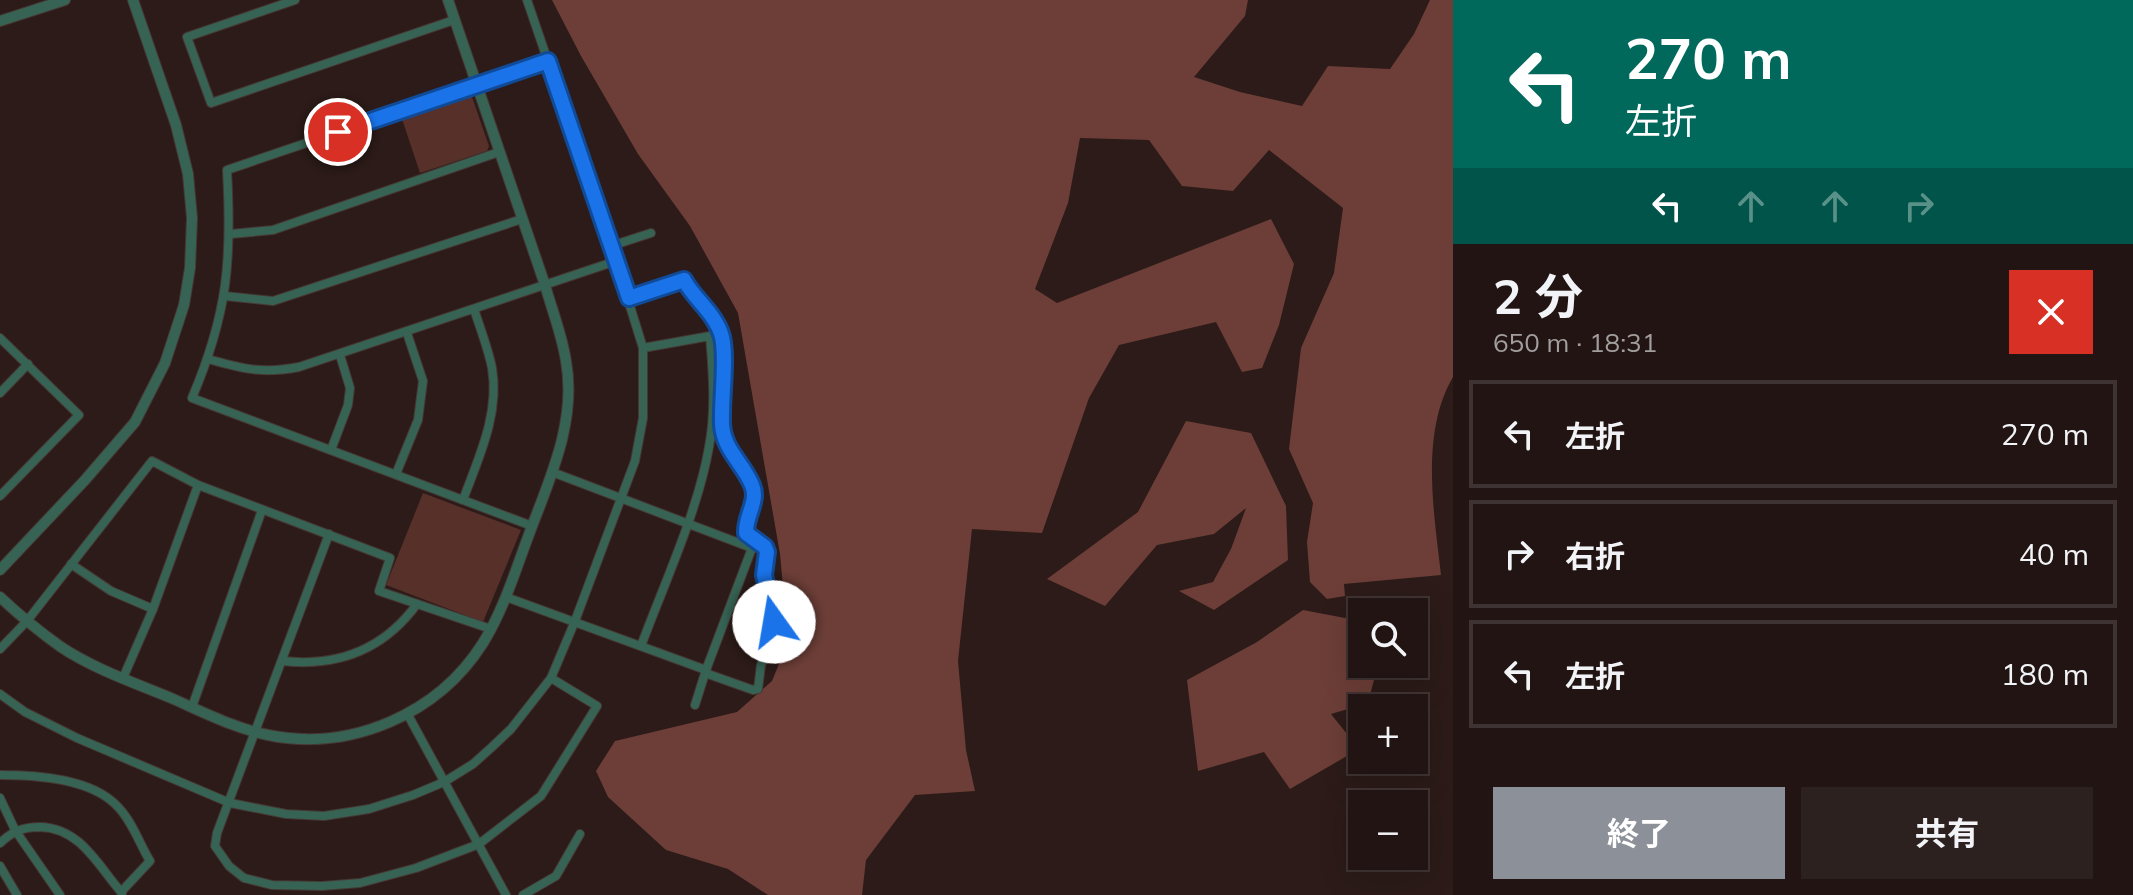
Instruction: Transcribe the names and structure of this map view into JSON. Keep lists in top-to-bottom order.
{
  "page": {
    "turn": ["270 m", "左折"],
    "heading": ["2 分", "650 m · 18:31"],
    "list": [
      {
        "name": "左折",
        "value": "270 m"
      },
      {
        "name": "右折",
        "value": "40 m"
      },
      {
        "name": "左折",
        "value": "180 m"
      }
    ],
    "map_buttons": ["+", "−"],
    "buttons": ["終了", "共有"]
  }
}
